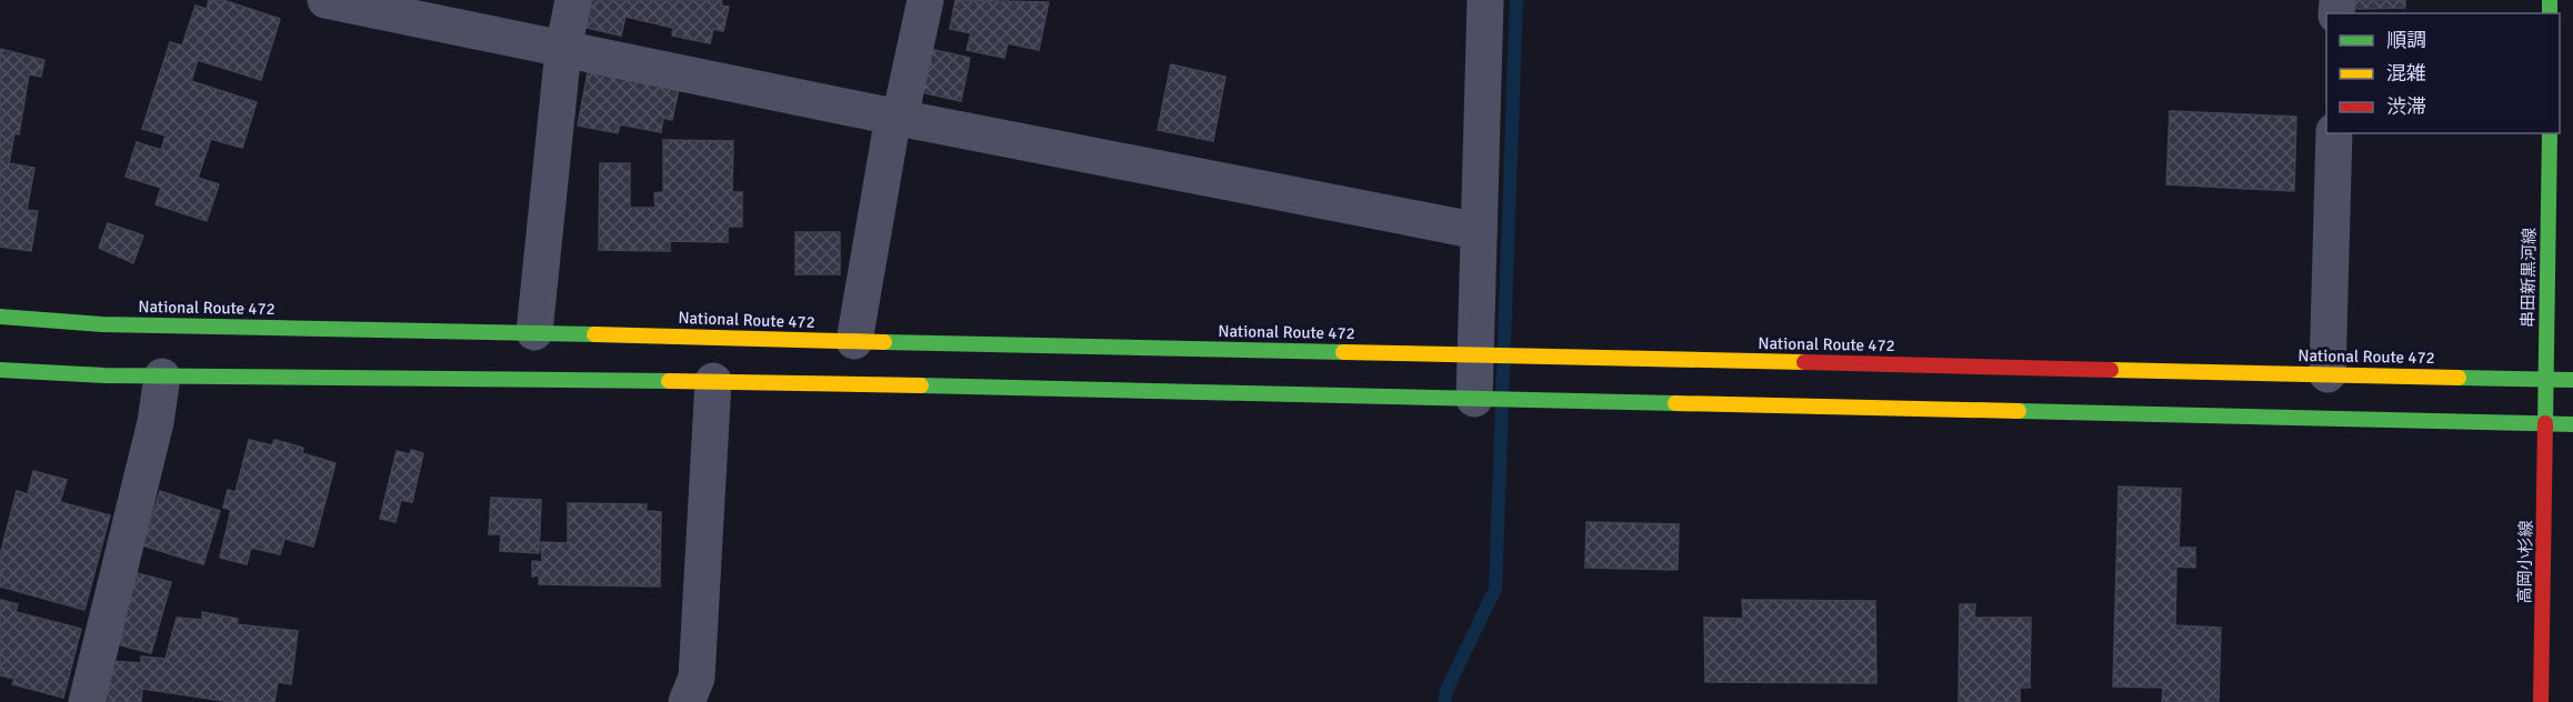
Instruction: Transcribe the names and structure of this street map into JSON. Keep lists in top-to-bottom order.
{
  "streets": {
    "main road": ["串田新黒河線", "National Route 472", "高岡小杉線"]
  },
  "crossings": [
    ["串田新黒河線", "National Route 472"],
    ["串田新黒河線", "高岡小杉線"]
  ],
  "legend": ["順調", "混雑", "渋滞"]
}
